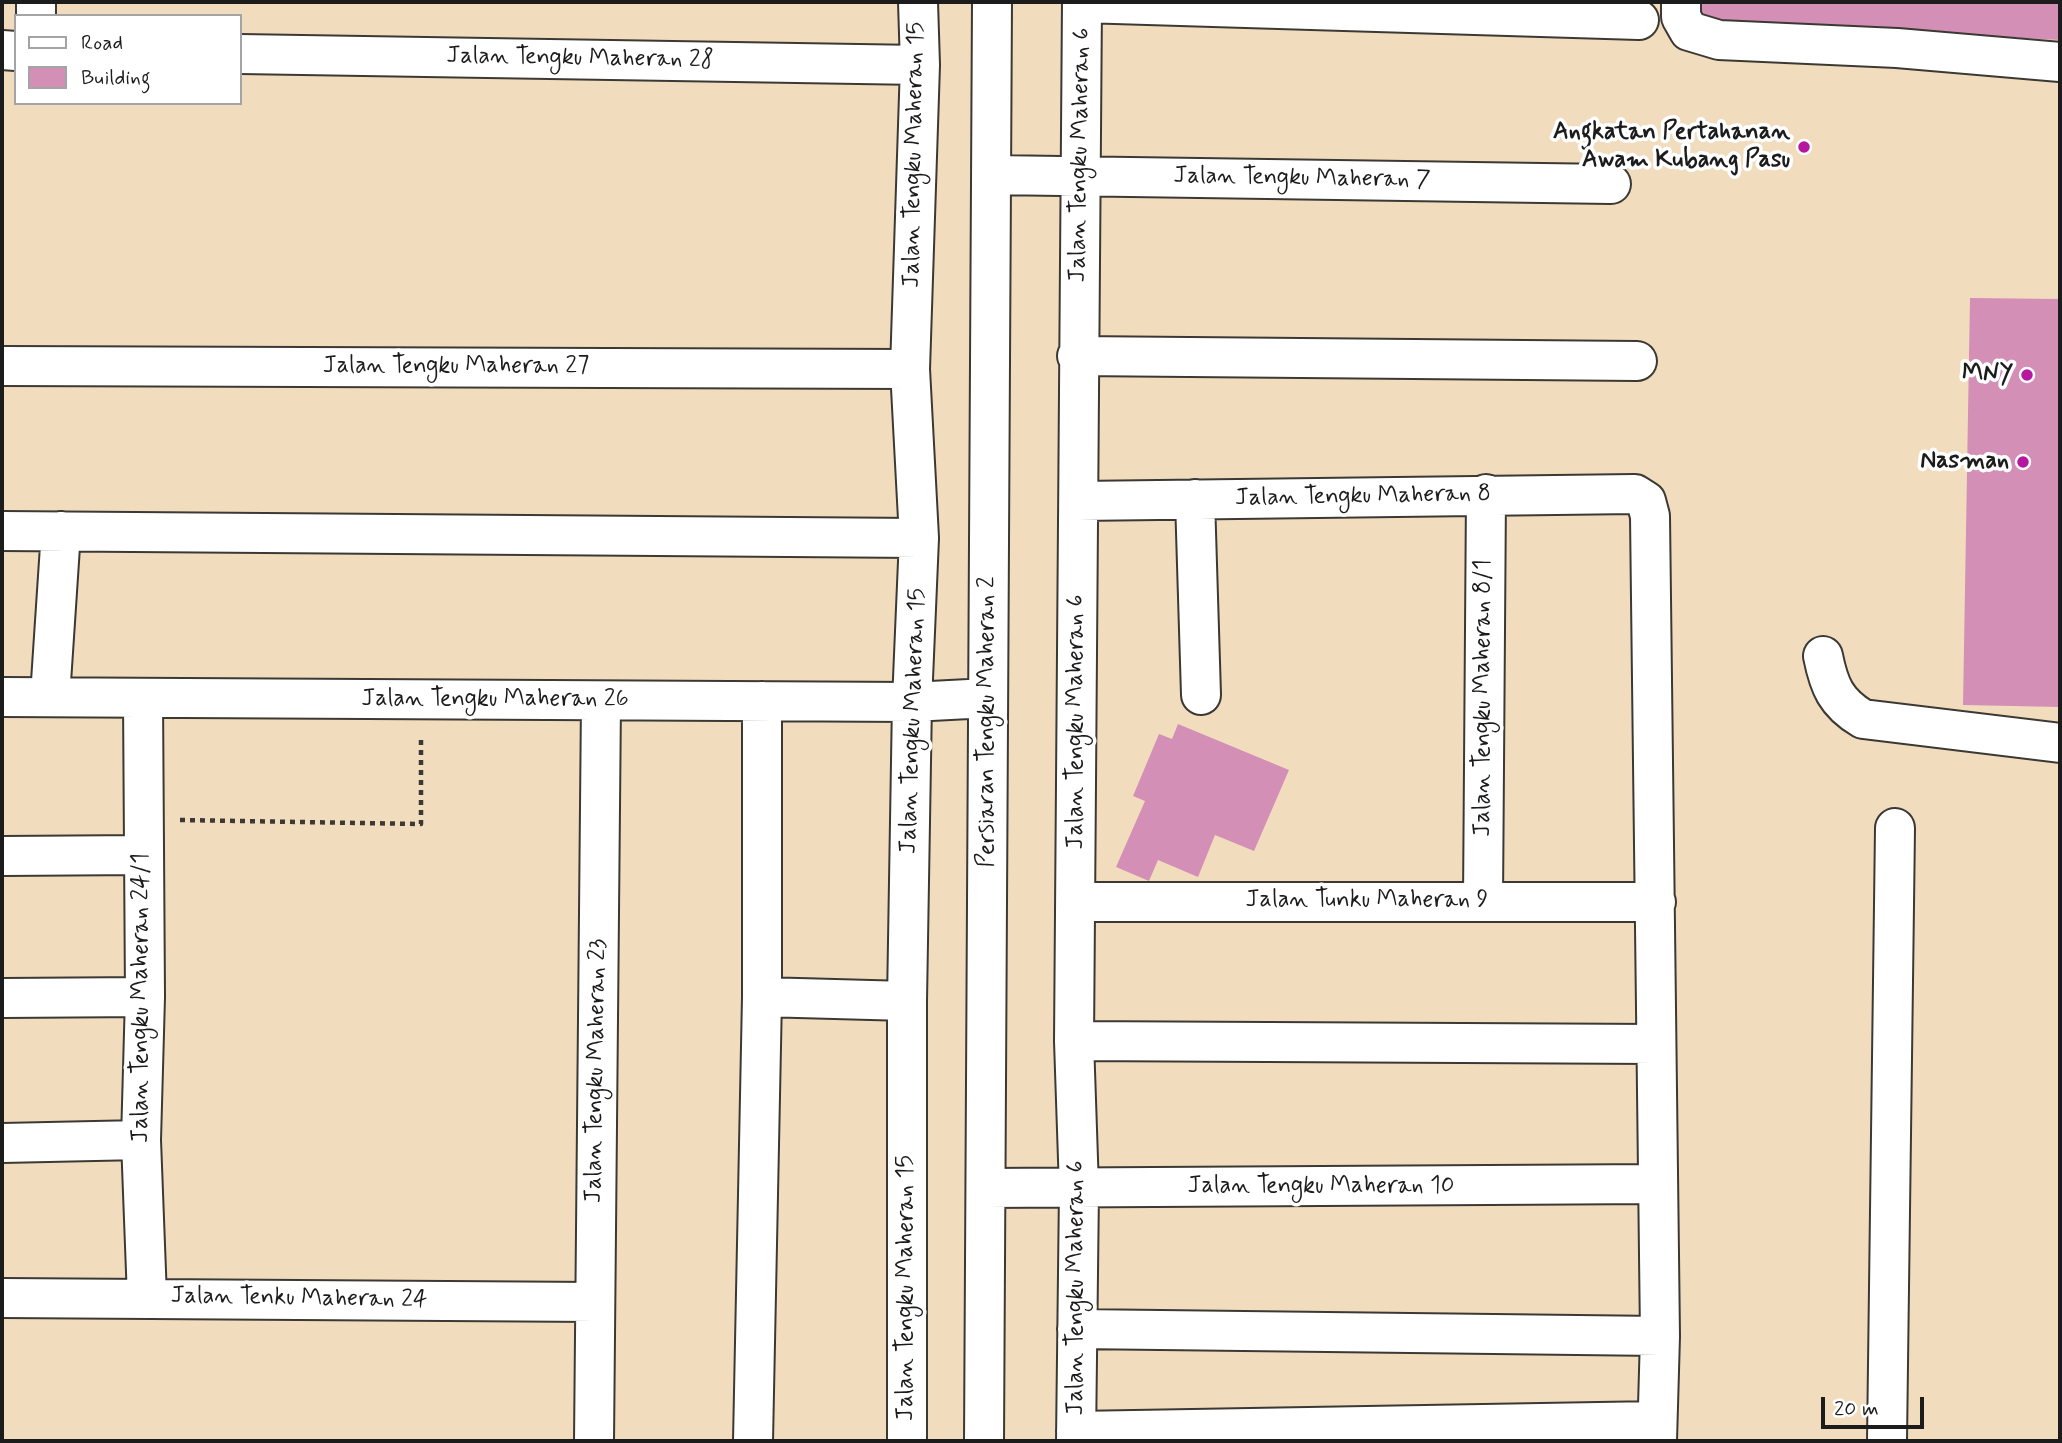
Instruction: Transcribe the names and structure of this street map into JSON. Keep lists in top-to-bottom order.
{
  "streets": {
    "street": [
      "Jalan Tengku Maheran 28",
      "Jalan Tengku Maheran 15",
      "Jalan Tengku Maheran 6",
      "Jalan Tengku Maheran 7",
      "Jalan Tengku Maheran 27",
      "Jalan Tengku Maheran 8",
      "Jalan Tengku Maheran 8/1",
      "Jalan Tengku Maheran 26",
      "Persiaran Tengku Maheran 2",
      "Jalan Tunku Maheran 9",
      "Jalan Tengku Maheran 24/1",
      "Jalan Tengku Maheran 23",
      "Jalan Tengku Maheran 10",
      "Jalan Tenku Maheran 24"
    ]
  },
  "crossings": [
    ["Jalan Tengku Maheran 28", "Jalan Tengku Maheran 15"],
    ["Jalan Tengku Maheran 15", "Jalan Tengku Maheran 27"],
    ["Jalan Tengku Maheran 15", "Jalan Tengku Maheran 26"],
    ["Jalan Tengku Maheran 6", "Jalan Tengku Maheran 7"],
    ["Jalan Tengku Maheran 6", "Jalan Tengku Maheran 8"],
    ["Jalan Tengku Maheran 6", "Jalan Tunku Maheran 9"],
    ["Jalan Tengku Maheran 6", "Jalan Tengku Maheran 10"],
    ["Jalan Tengku Maheran 7", "Persiaran Tengku Maheran 2"],
    ["Jalan Tengku Maheran 8", "Jalan Tengku Maheran 8/1"],
    ["Jalan Tengku Maheran 8", "Jalan Tunku Maheran 9"],
    ["Jalan Tengku Maheran 8/1", "Jalan Tunku Maheran 9"],
    ["Jalan Tengku Maheran 26", "Persiaran Tengku Maheran 2"],
    ["Jalan Tengku Maheran 26", "Jalan Tengku Maheran 24/1"],
    ["Jalan Tengku Maheran 26", "Jalan Tengku Maheran 23"],
    ["Persiaran Tengku Maheran 2", "Jalan Tengku Maheran 10"],
    ["Jalan Tengku Maheran 24/1", "Jalan Tenku Maheran 24"],
    ["Jalan Tengku Maheran 23", "Jalan Tenku Maheran 24"]
  ],
  "places": ["Angkatan Pertahanan Awam Kubang Pasu", "MNY", "Nasman"],
  "legend": ["Road", "Building"],
  "scale_bar": "20 m"
}
